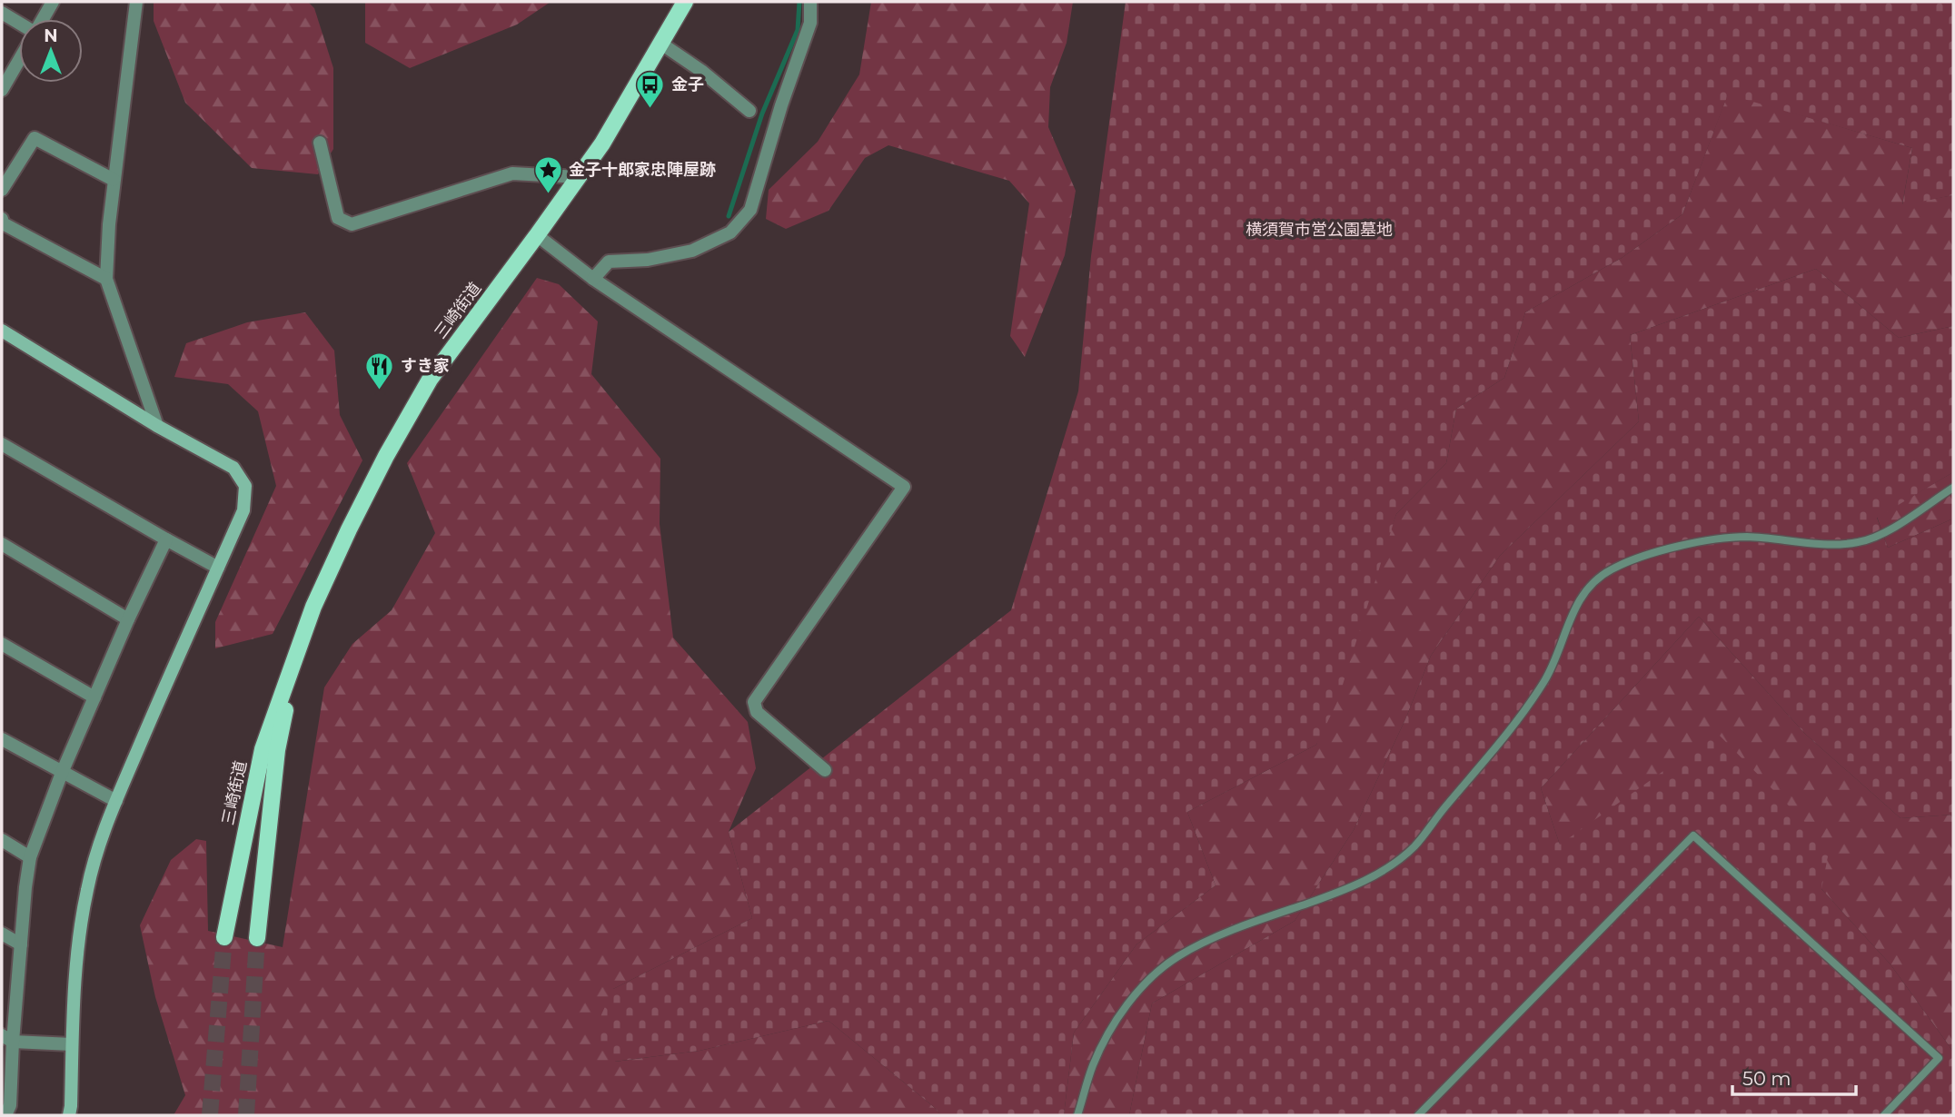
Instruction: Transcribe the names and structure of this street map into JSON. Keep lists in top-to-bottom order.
{
  "streets": {
    "main road": ["三崎街道"]
  },
  "parks": ["横須賀市営公園墓地"],
  "places": {
    "bus stop": ["金子"],
    "place": ["金子十郎家忠陣屋跡"],
    "restaurant": ["すき家"]
  },
  "scale_bar": "50 m",
  "north": "top"
}
